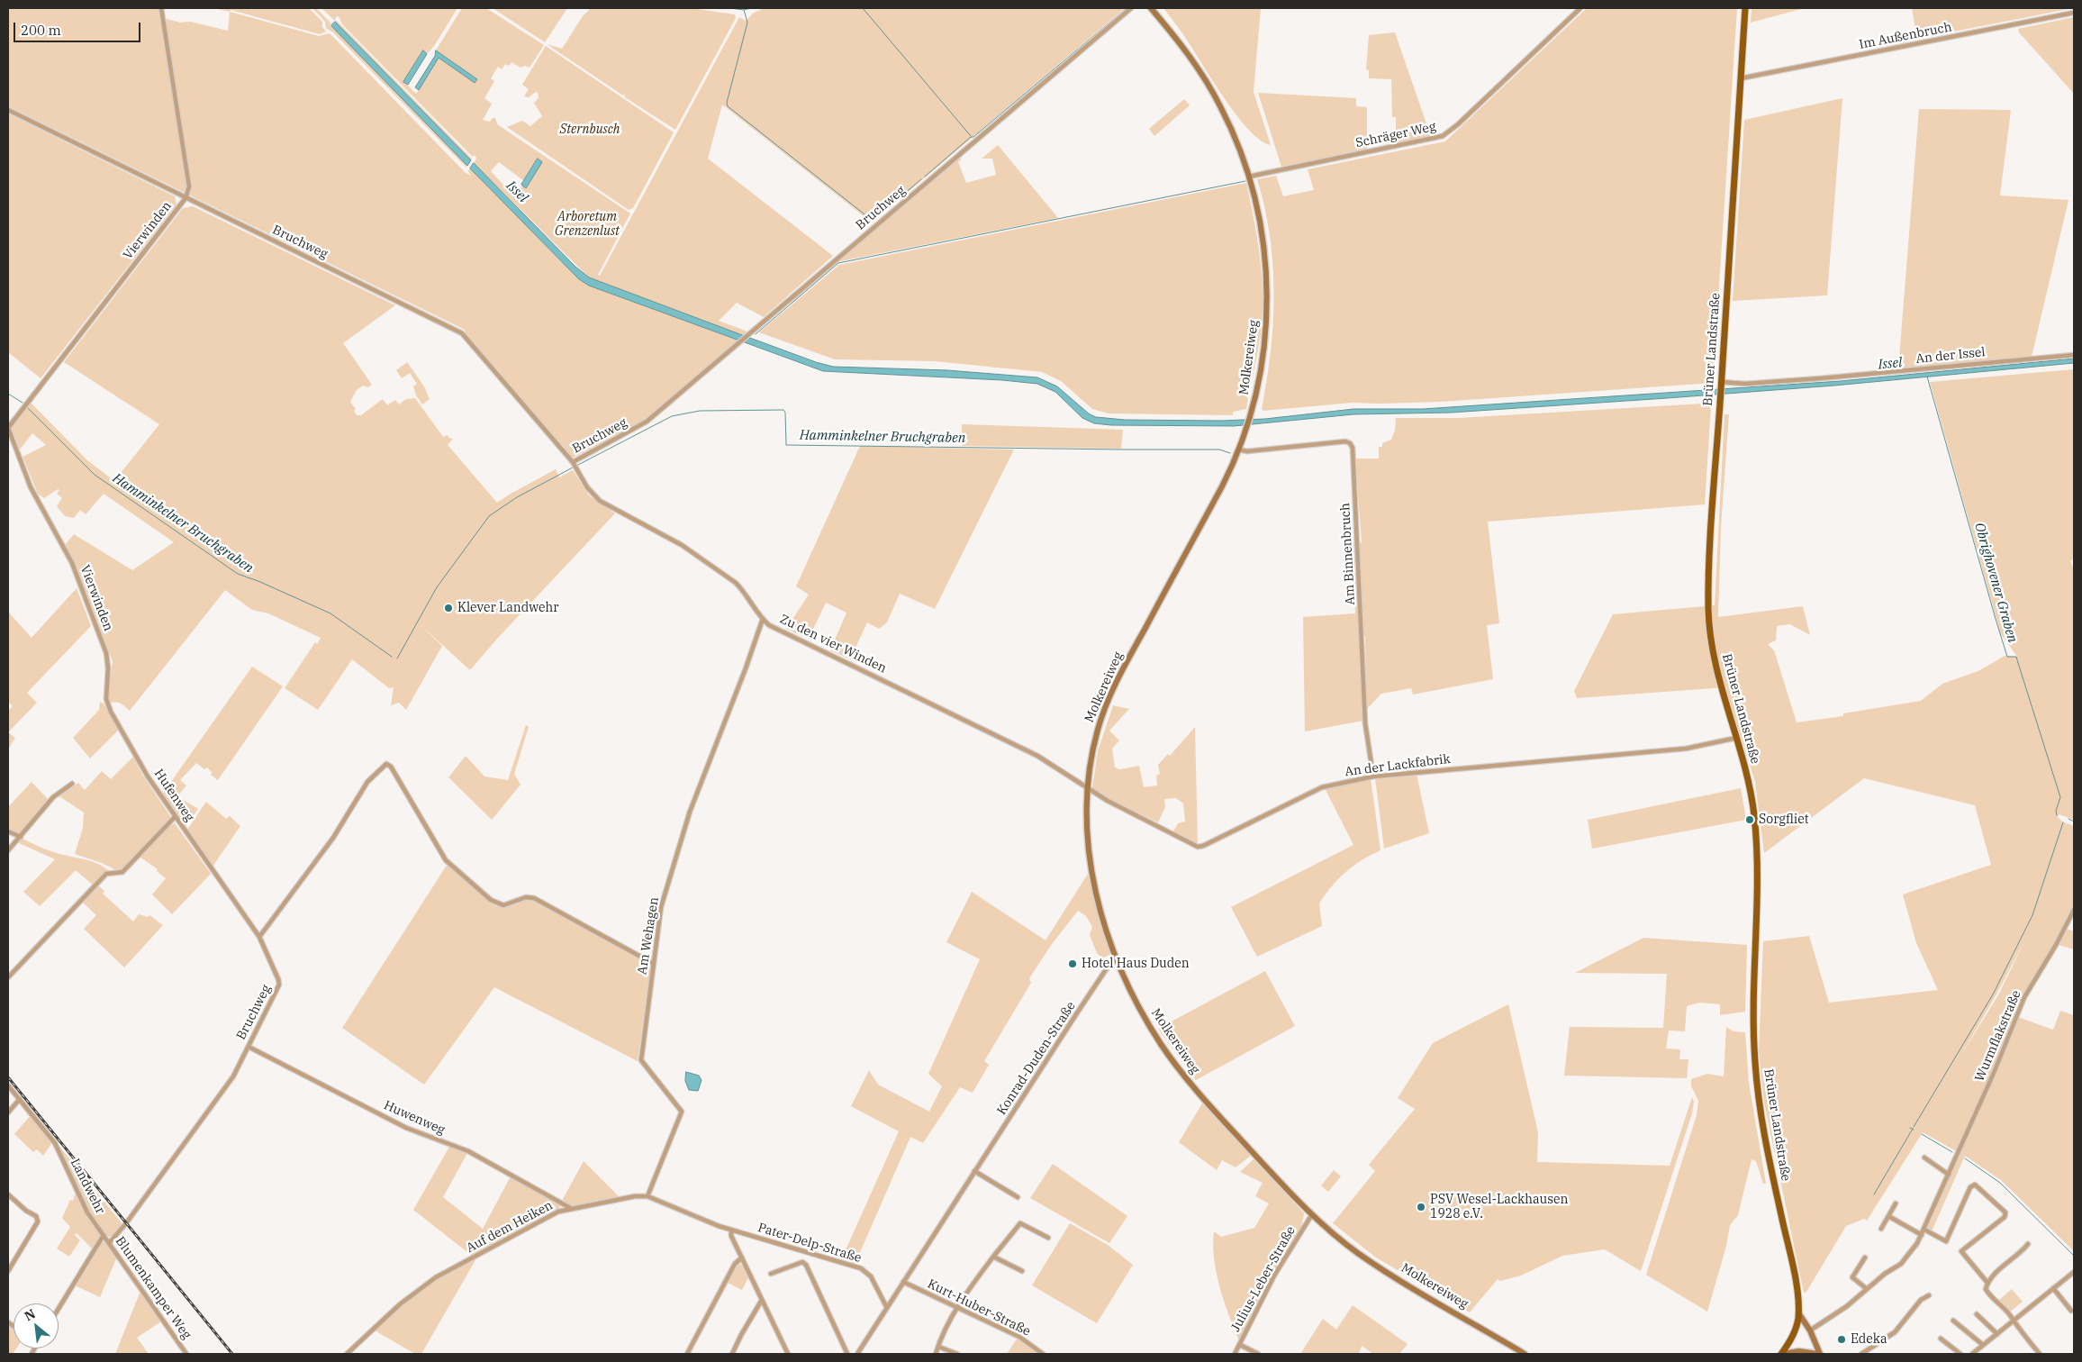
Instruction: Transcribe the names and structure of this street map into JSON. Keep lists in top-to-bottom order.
{
  "streets": {
    "main road": ["Brüner Landstraße", "Molkereiweg"],
    "street": [
      "Im Außenbruch",
      "Schräger Weg",
      "Bruchweg",
      "Vierwinden",
      "An der Issel",
      "Am Binnenbruch",
      "Zu den vier Winden",
      "An der Lackfabrik",
      "Hufenweg",
      "Am Wehagen",
      "Wurmflakstraße",
      "Konrad-Duden-Straße",
      "Huwenweg",
      "Landwehr",
      "Auf dem Heiken",
      "Pater-Delp-Straße",
      "Julius-Leber-Straße",
      "Blumenkamper Weg",
      "Kurt-Huber-Straße"
    ]
  },
  "crossings": [
    ["Im Außenbruch", "Brüner Landstraße"],
    ["Schräger Weg", "Molkereiweg"],
    ["Bruchweg", "Vierwinden"],
    ["Bruchweg", "Zu den vier Winden"],
    ["Bruchweg", "Hufenweg"],
    ["Bruchweg", "Huwenweg"],
    ["Bruchweg", "Blumenkamper Weg"],
    ["Vierwinden", "Hufenweg"],
    ["Brüner Landstraße", "An der Issel"],
    ["Brüner Landstraße", "An der Lackfabrik"],
    ["Molkereiweg", "Am Binnenbruch"],
    ["Molkereiweg", "Zu den vier Winden"],
    ["Molkereiweg", "An der Lackfabrik"],
    ["Molkereiweg", "Konrad-Duden-Straße"],
    ["Molkereiweg", "Julius-Leber-Straße"],
    ["Am Binnenbruch", "An der Lackfabrik"],
    ["Zu den vier Winden", "An der Lackfabrik"],
    ["Zu den vier Winden", "Am Wehagen"],
    ["Am Wehagen", "Auf dem Heiken"],
    ["Konrad-Duden-Straße", "Pater-Delp-Straße"],
    ["Konrad-Duden-Straße", "Kurt-Huber-Straße"],
    ["Huwenweg", "Auf dem Heiken"],
    ["Landwehr", "Blumenkamper Weg"],
    ["Auf dem Heiken", "Pater-Delp-Straße"]
  ],
  "water": ["Issel", "Hamminkelner Bruchgraben", "Obrighovener Graben"],
  "parks": ["Sternbusch", "Arboretum Grenzenlust"],
  "places": [
    "Klever Landwehr",
    "Sorgfliet",
    "Hotel Haus Duden",
    "PSV Wesel-Lackhausen 1928 e.V.",
    "Edeka"
  ],
  "scale_bar": "200 m",
  "north": "top left"
}
